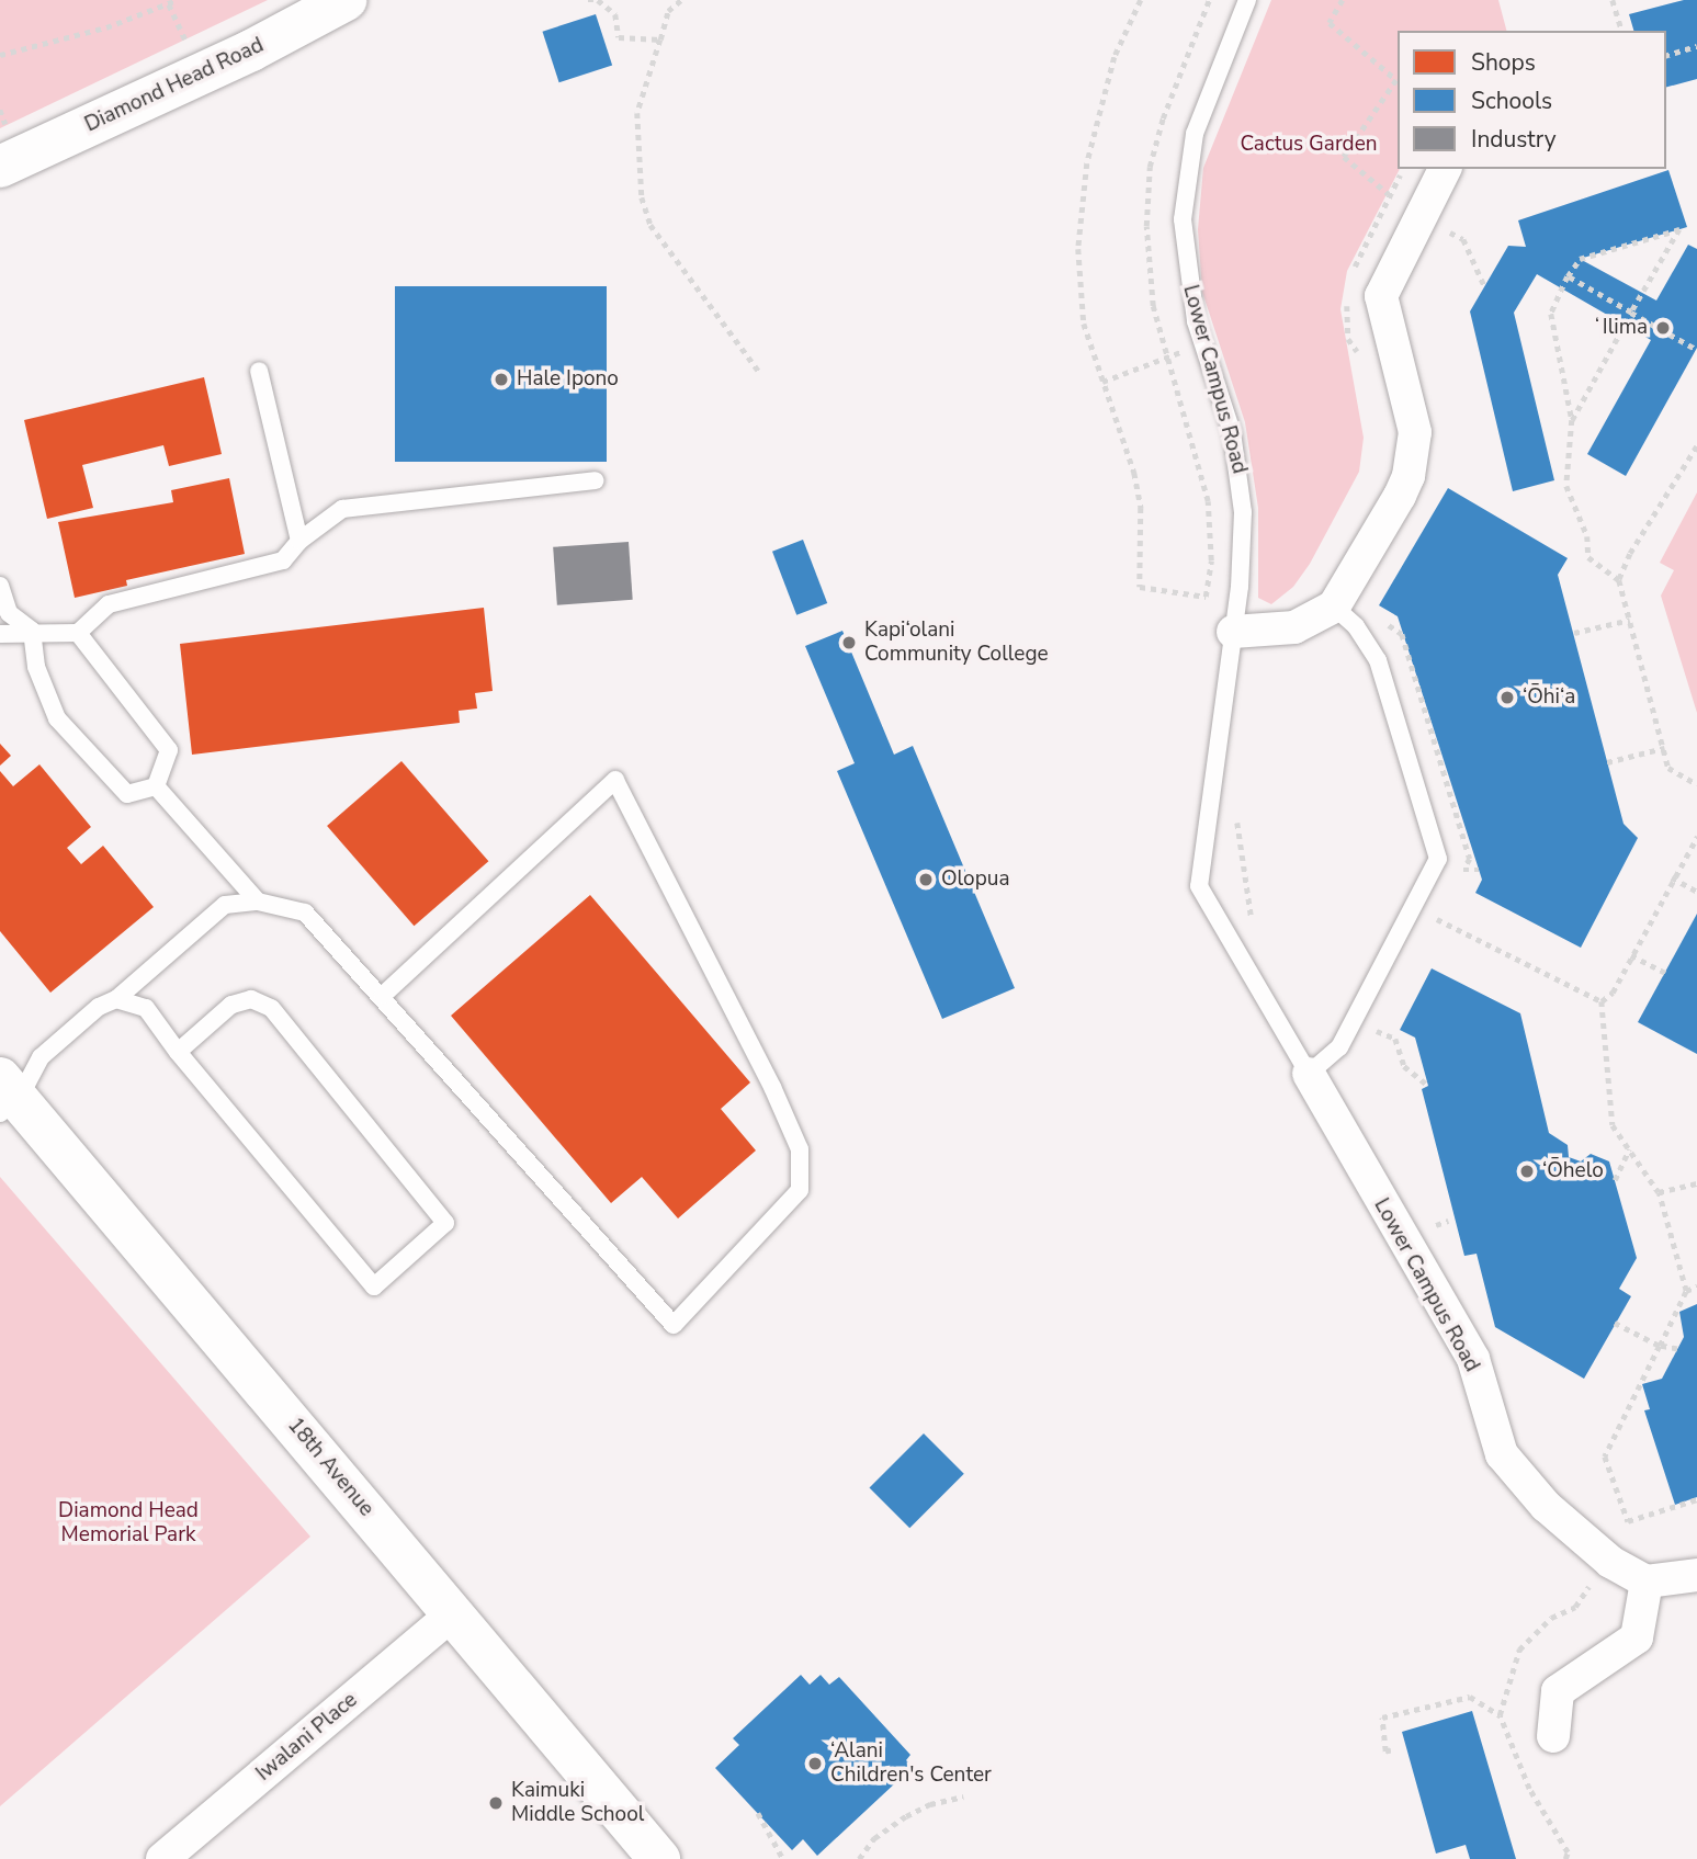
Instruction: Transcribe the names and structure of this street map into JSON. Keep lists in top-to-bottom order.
{
  "streets": {
    "street": [
      "Diamond Head Road",
      "Lower Campus Road",
      "18th Avenue",
      "Iwalani Place"
    ]
  },
  "crossings": [
    ["18th Avenue", "Iwalani Place"]
  ],
  "parks": ["Cactus Garden", "Diamond Head Memorial Park"],
  "places": [
    "ʻIlima",
    "Hale Ipono",
    "Kapi‘olani Community College",
    "‘Ōhi‘a",
    "Olopua",
    "‘Ōhelo",
    "‘Alani Children's Center",
    "Kaimuki Middle School"
  ],
  "legend": ["Shops", "Schools", "Industry"]
}
